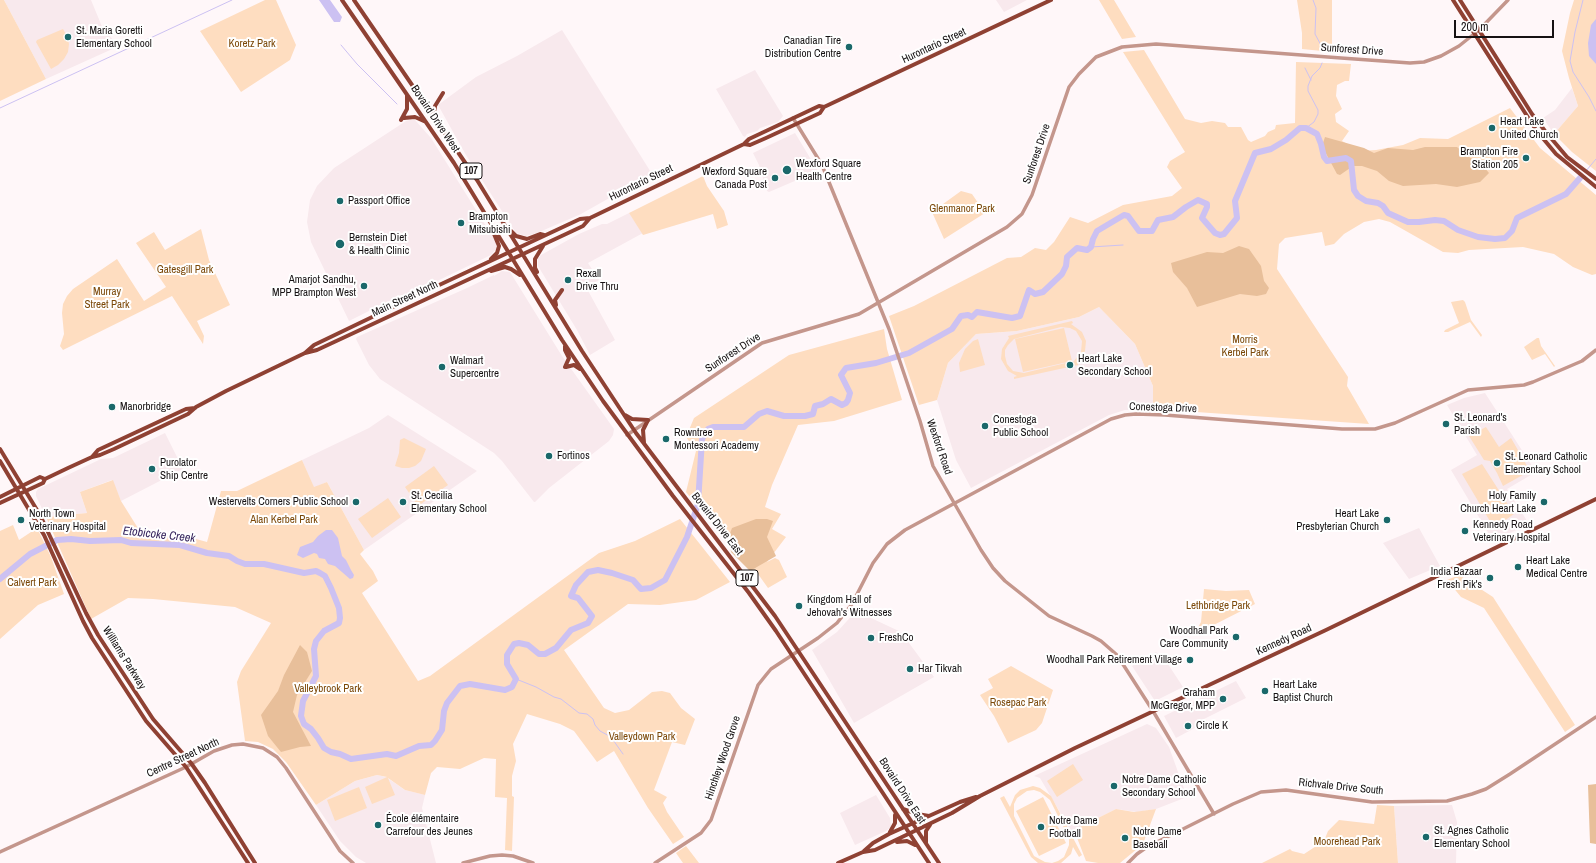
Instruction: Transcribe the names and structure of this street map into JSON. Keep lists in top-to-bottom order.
{
  "streets": {
    "main road": [
      "Hurontario Street",
      "Bovaird Drive West",
      "107",
      "Main Street North",
      "Bovaird Drive East",
      "Kennedy Road",
      "Williams Parkway"
    ],
    "street": [
      "Sunforest Drive",
      "Conestoga Drive",
      "Wexford Road",
      "Centre Street North",
      "Hinchley Wood Grove",
      "Richvale Drive South"
    ]
  },
  "crossings": [
    ["Hurontario Street", "Bovaird Drive West"],
    ["Hurontario Street", "107"],
    ["Hurontario Street", "Main Street North"],
    ["Hurontario Street", "Wexford Road"],
    ["Hurontario Street", "Bovaird Drive East"],
    ["Sunforest Drive", "Wexford Road"],
    ["Sunforest Drive", "Bovaird Drive East"],
    ["Bovaird Drive West", "107"],
    ["Bovaird Drive West", "Main Street North"],
    ["107", "Main Street North"],
    ["107", "Bovaird Drive East"],
    ["Main Street North", "Bovaird Drive East"],
    ["Main Street North", "Williams Parkway"],
    ["Conestoga Drive", "Wexford Road"],
    ["Conestoga Drive", "Bovaird Drive East"],
    ["Conestoga Drive", "Hinchley Wood Grove"],
    ["Wexford Road", "Kennedy Road"],
    ["Wexford Road", "Richvale Drive South"],
    ["Bovaird Drive East", "Hinchley Wood Grove"],
    ["Williams Parkway", "Centre Street North"]
  ],
  "water": ["Etobicoke Creek"],
  "parks": [
    "Koretz Park",
    "Glenmanor Park",
    "Gatesgill Park",
    "Murray Street Park",
    "Morris Kerbel Park",
    "Alan Kerbel Park",
    "Calvert Park",
    "Lethbridge Park",
    "Valleybrook Park",
    "Rosepac Park",
    "Valleydown Park",
    "Moorehead Park"
  ],
  "places": [
    "St. Maria Goretti Elementary School",
    "Canadian Tire Distribution Centre",
    "Heart Lake United Church",
    "Brampton Fire Station 205",
    "Wexford Square Health Centre",
    "Wexford Square Canada Post",
    "Passport Office",
    "Brampton Mitsubishi",
    "Bernstein Diet & Health Clinic",
    "Rexall Drive Thru",
    "Amarjot Sandhu, MPP Brampton West",
    "Heart Lake Secondary School",
    "Walmart Supercentre",
    "Manorbridge",
    "St. Leonard's Parish",
    "Conestoga Public School",
    "Rowntree Montessori Academy",
    "Fortinos",
    "St. Leonard Catholic Elementary School",
    "Purolator Ship Centre",
    "Westervelts Corners Public School",
    "St. Cecilia Elementary School",
    "Holy Family Church Heart Lake",
    "North Town Veterinary Hospital",
    "Heart Lake Presbyterian Church",
    "Kennedy Road Veterinary Hospital",
    "Heart Lake Medical Centre",
    "India Bazaar Fresh Pik's",
    "Kingdom Hall of Jehovah's Witnesses",
    "Woodhall Park Care Community",
    "FreshCo",
    "Woodhall Park Retirement Village",
    "Har Tikvah",
    "Heart Lake Baptist Church",
    "Graham McGregor, MPP",
    "Circle K",
    "Notre Dame Catholic Secondary School",
    "École élémentaire Carrefour des Jeunes",
    "Notre Dame Football",
    "St. Agnes Catholic Elementary School",
    "Notre Dame Baseball"
  ],
  "scale_bar": "200 m"
}
